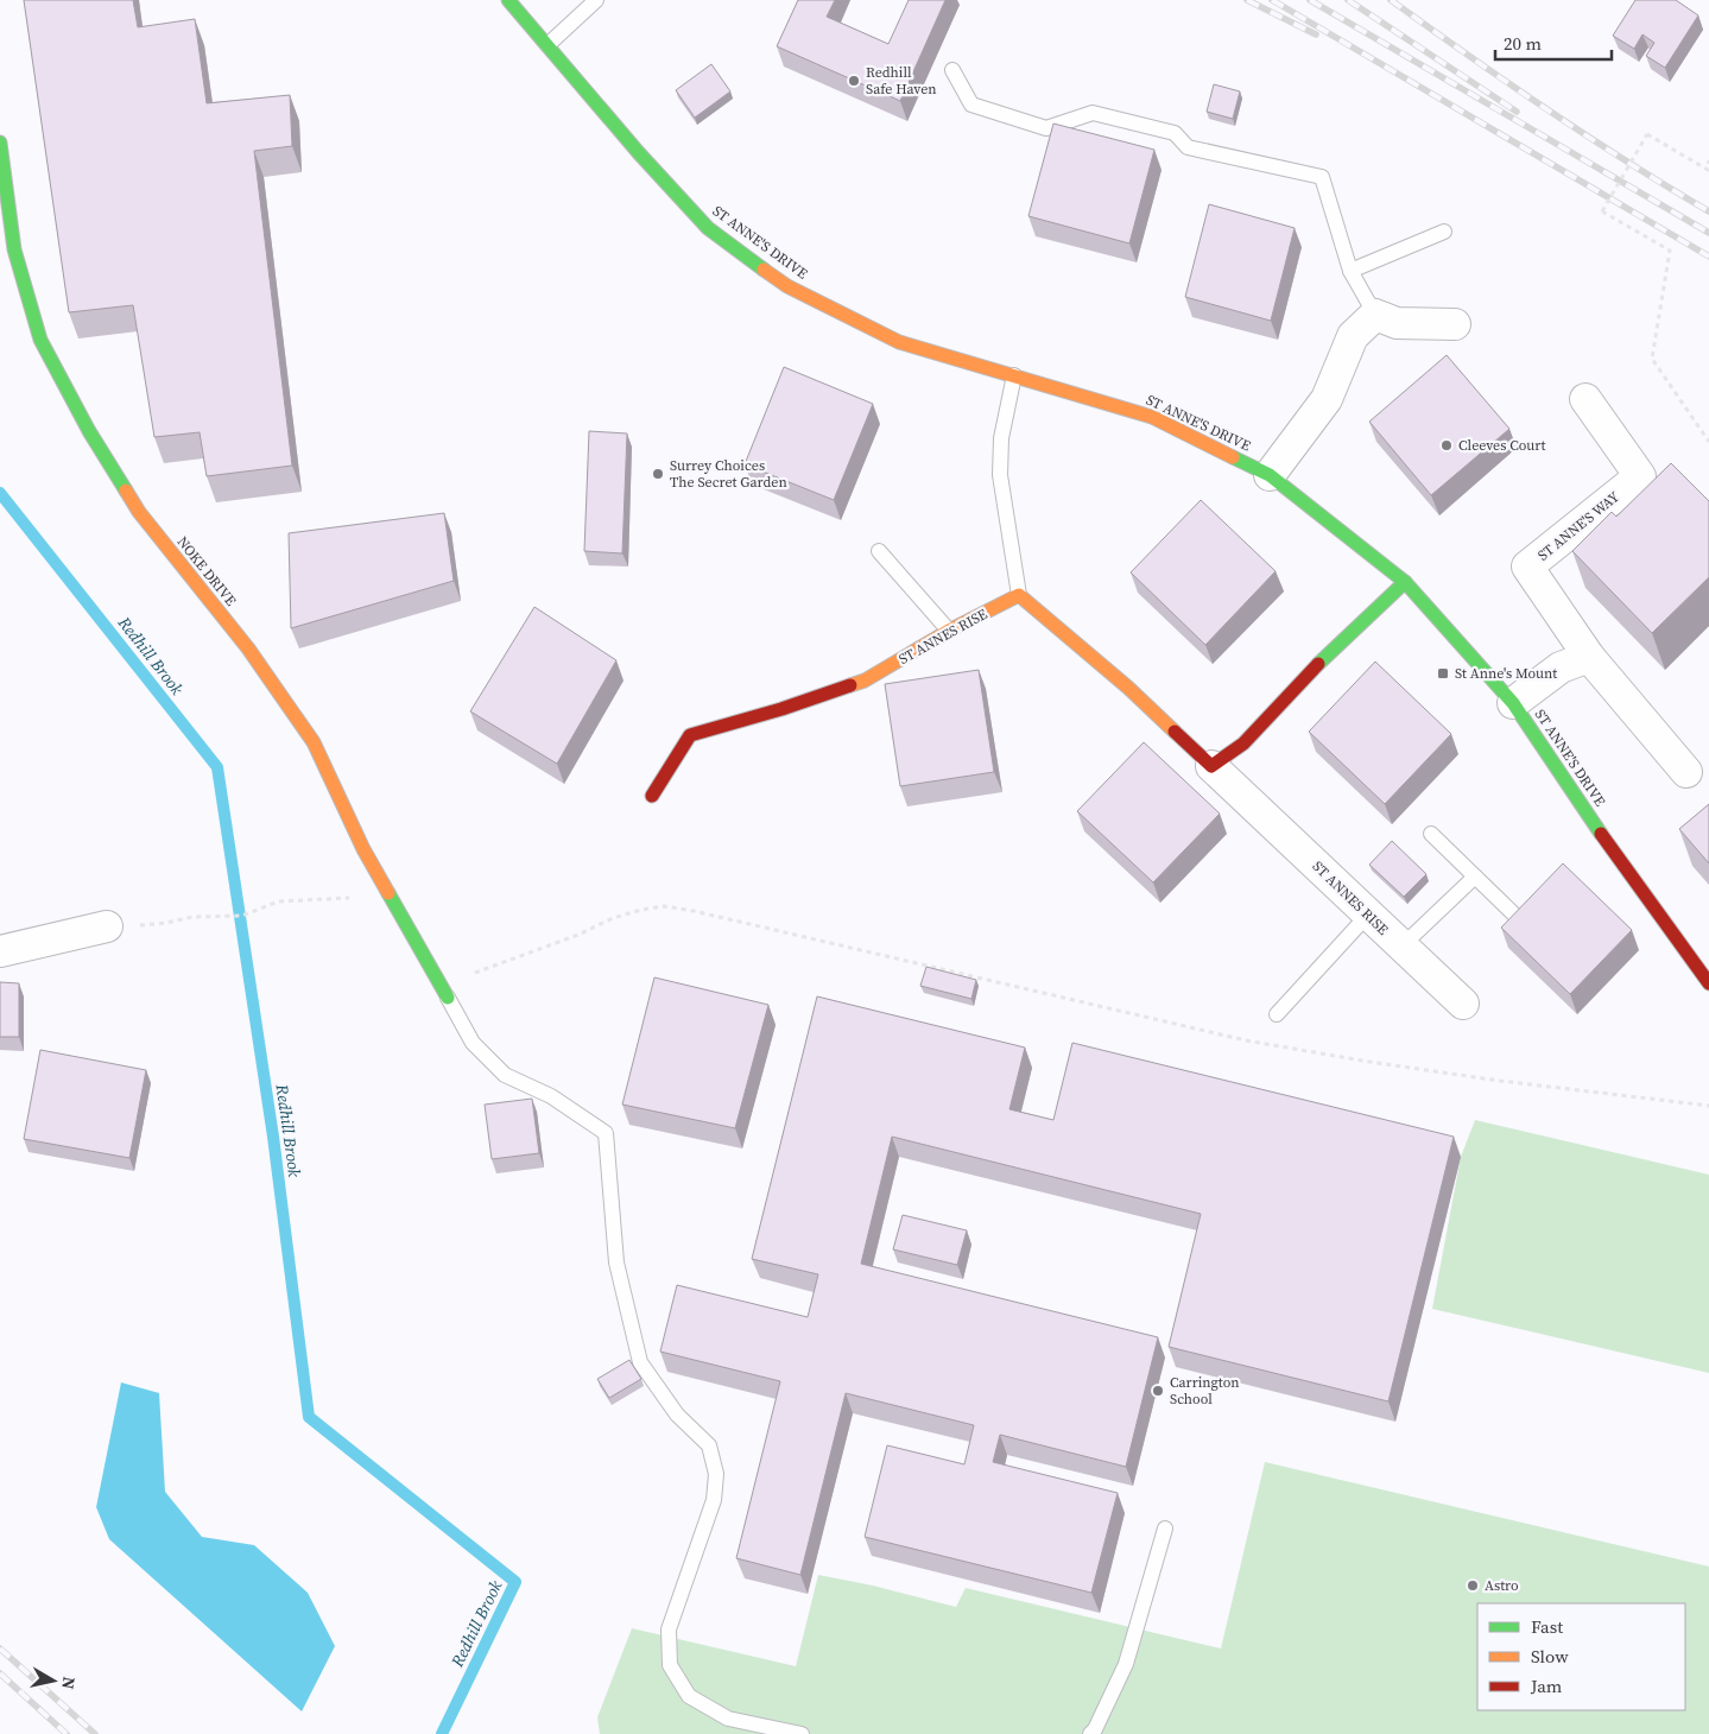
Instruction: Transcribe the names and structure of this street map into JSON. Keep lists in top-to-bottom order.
{
  "streets": {
    "street": [
      "ST ANNE'S DRIVE",
      "ST ANNE'S WAY",
      "NOKE DRIVE",
      "ST ANNES RISE"
    ]
  },
  "water": ["Redhill Brook"],
  "places": {
    "other": [
      "Redhill Safe Haven",
      "Cleeves Court",
      "Surrey Choices The Secret Garden",
      "Carrington School",
      "Astro"
    ],
    "transit": ["St Anne's Mount"]
  },
  "legend": ["Fast", "Slow", "Jam"],
  "scale_bar": "20 m",
  "north": "right"
}
